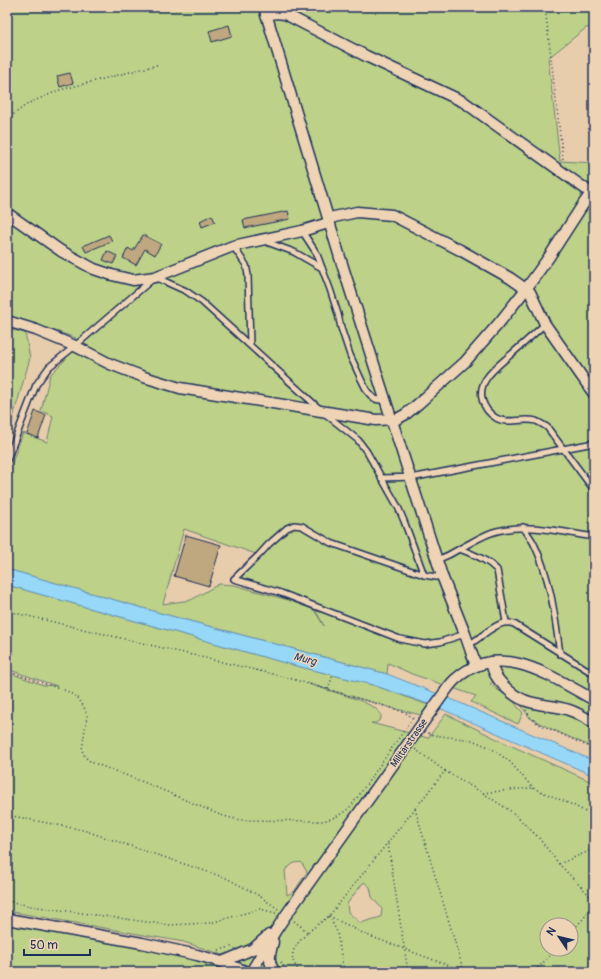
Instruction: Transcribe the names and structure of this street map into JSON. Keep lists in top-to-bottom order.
{
  "streets": {
    "street": ["Militärstrasse"]
  },
  "water": ["Murg"],
  "scale_bar": "50 m",
  "north": "top left"
}
